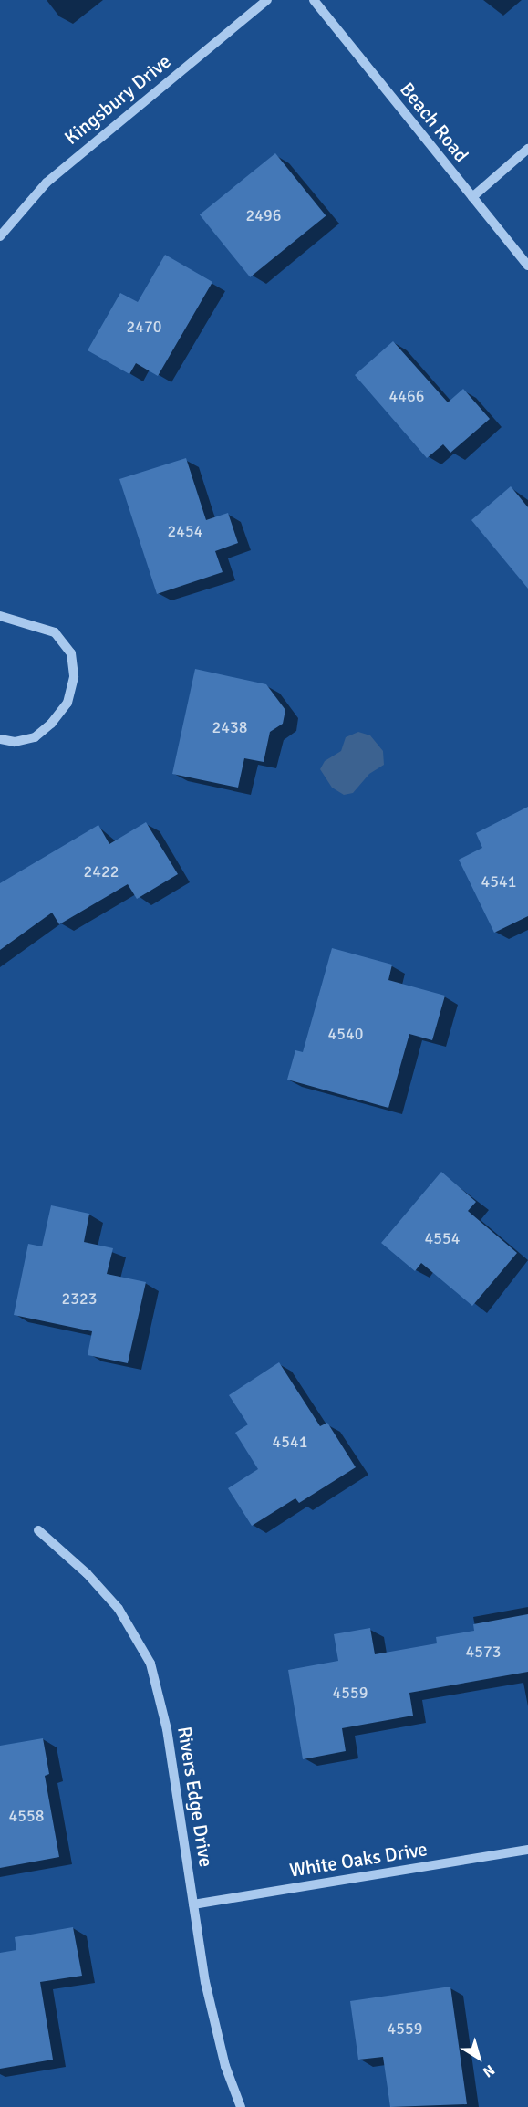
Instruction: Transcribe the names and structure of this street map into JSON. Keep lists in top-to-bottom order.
{
  "streets": {
    "street": [
      "Kingsbury Drive",
      "Beach Road",
      "Rivers Edge Drive",
      "White Oaks Drive"
    ]
  },
  "crossings": [
    ["Rivers Edge Drive", "White Oaks Drive"]
  ],
  "house_numbers": [
    "2496",
    "2470",
    "4466",
    "2454",
    "2438",
    "2422",
    "4541",
    "4540",
    "4554",
    "2323",
    "4541",
    "4573",
    "4559",
    "4558",
    "4559"
  ],
  "north": "bottom right"
}
